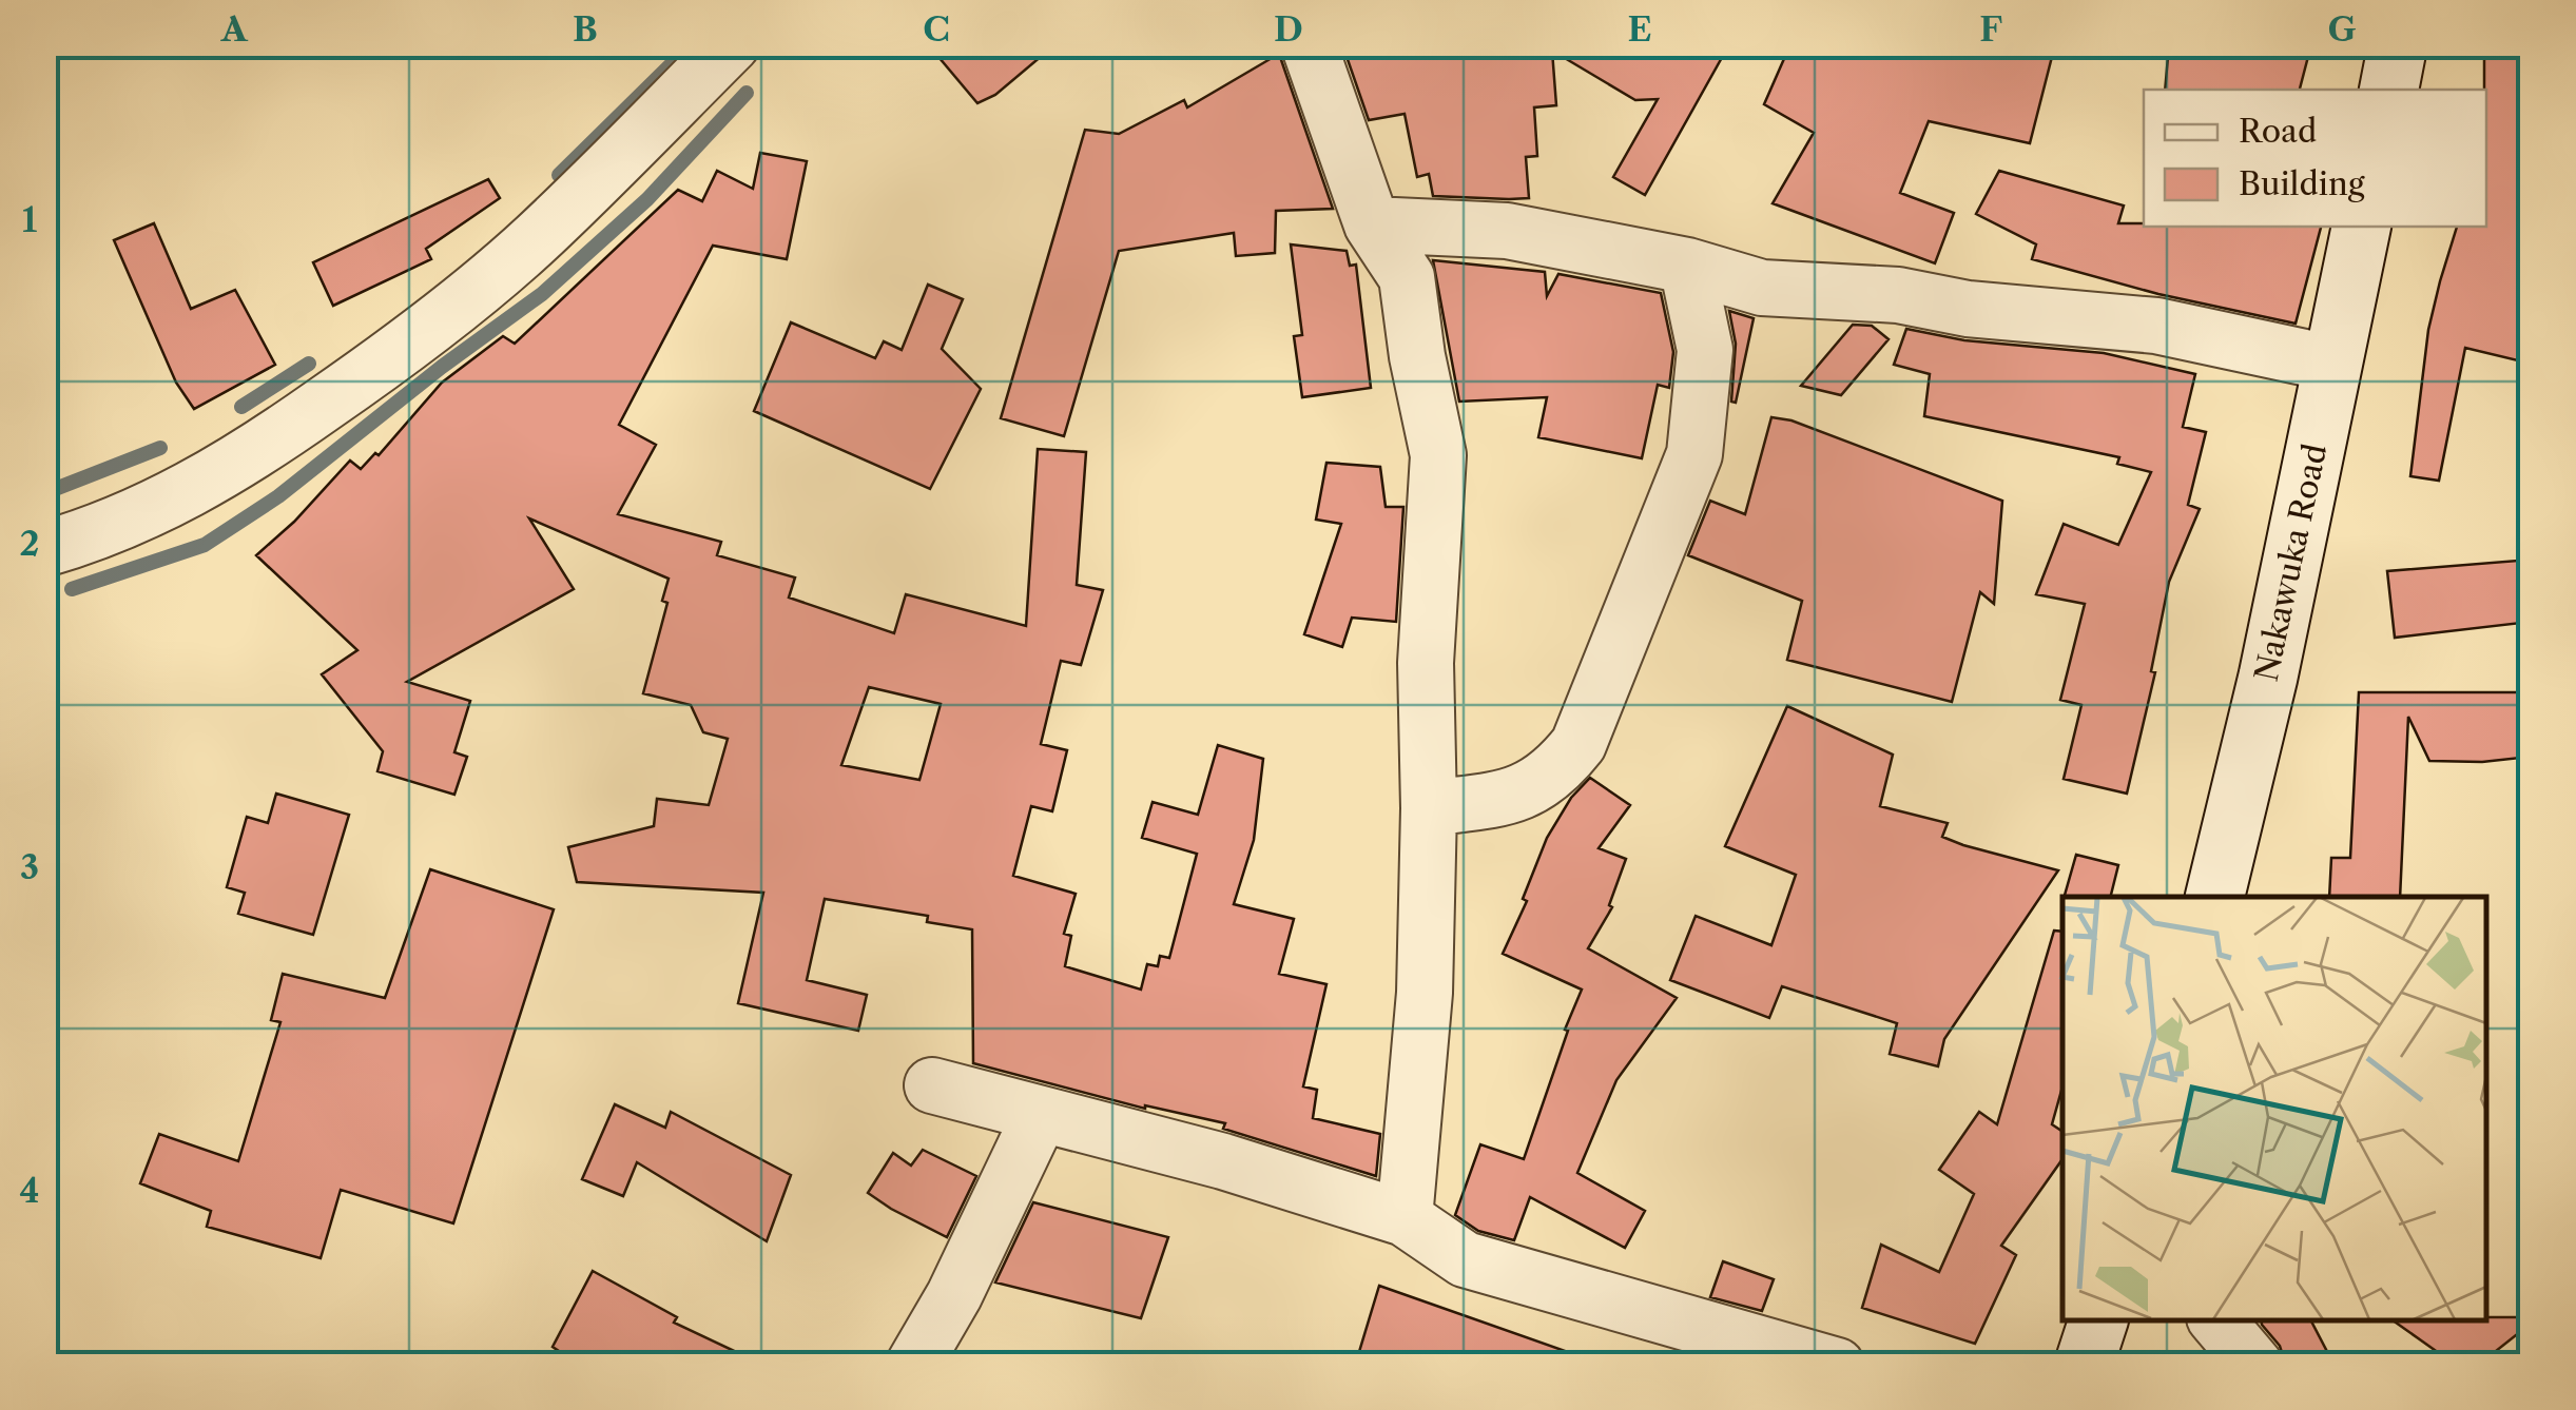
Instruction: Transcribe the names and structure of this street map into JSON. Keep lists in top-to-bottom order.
{
  "streets": {
    "main road": ["Nakawuka Road"]
  },
  "legend": ["Road", "Building"],
  "grid": {
    "columns": [
      "A",
      "B",
      "C",
      "D",
      "E",
      "F",
      "G"
    ],
    "rows": [
      "1",
      "2",
      "3",
      "4"
    ]
  }
}
